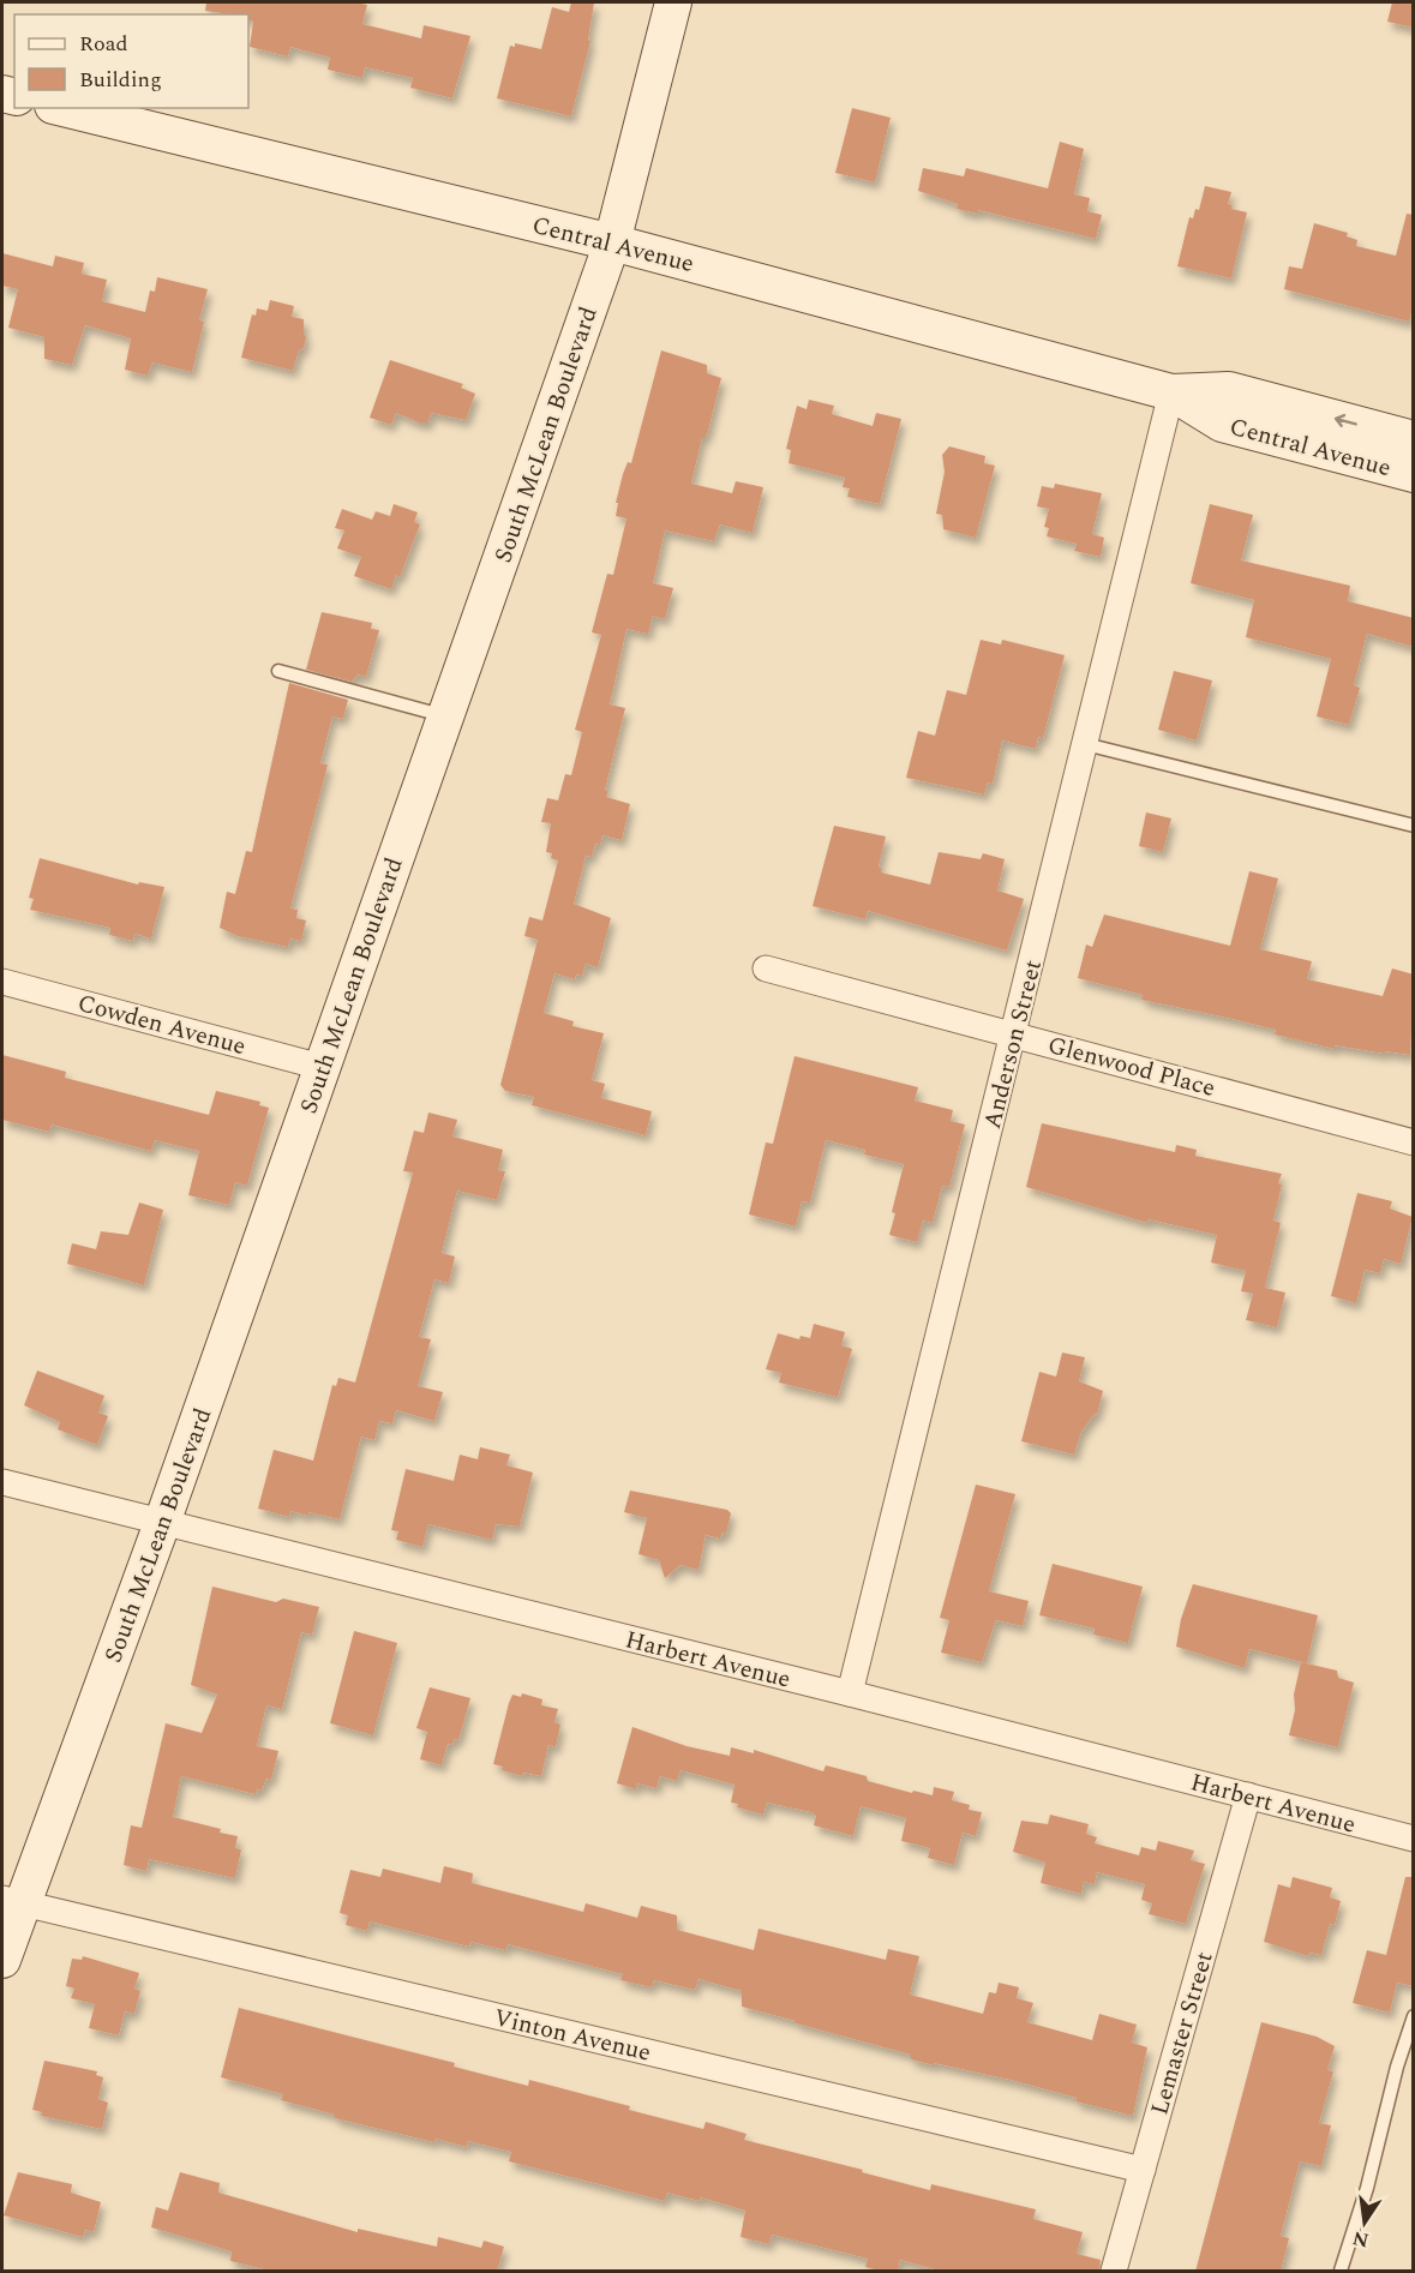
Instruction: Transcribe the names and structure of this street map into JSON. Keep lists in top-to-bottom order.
{
  "streets": {
    "main road": ["Central Avenue", "South McLean Boulevard"],
    "street": [
      "Cowden Avenue",
      "Anderson Street",
      "Glenwood Place",
      "Harbert Avenue",
      "Lemaster Street",
      "Vinton Avenue"
    ]
  },
  "crossings": [
    ["Central Avenue", "South McLean Boulevard"],
    ["Central Avenue", "Anderson Street"],
    ["South McLean Boulevard", "Cowden Avenue"],
    ["South McLean Boulevard", "Harbert Avenue"],
    ["South McLean Boulevard", "Vinton Avenue"],
    ["Anderson Street", "Glenwood Place"],
    ["Anderson Street", "Harbert Avenue"],
    ["Harbert Avenue", "Lemaster Street"],
    ["Lemaster Street", "Vinton Avenue"]
  ],
  "legend": ["Road", "Building"],
  "north": "bottom"
}
